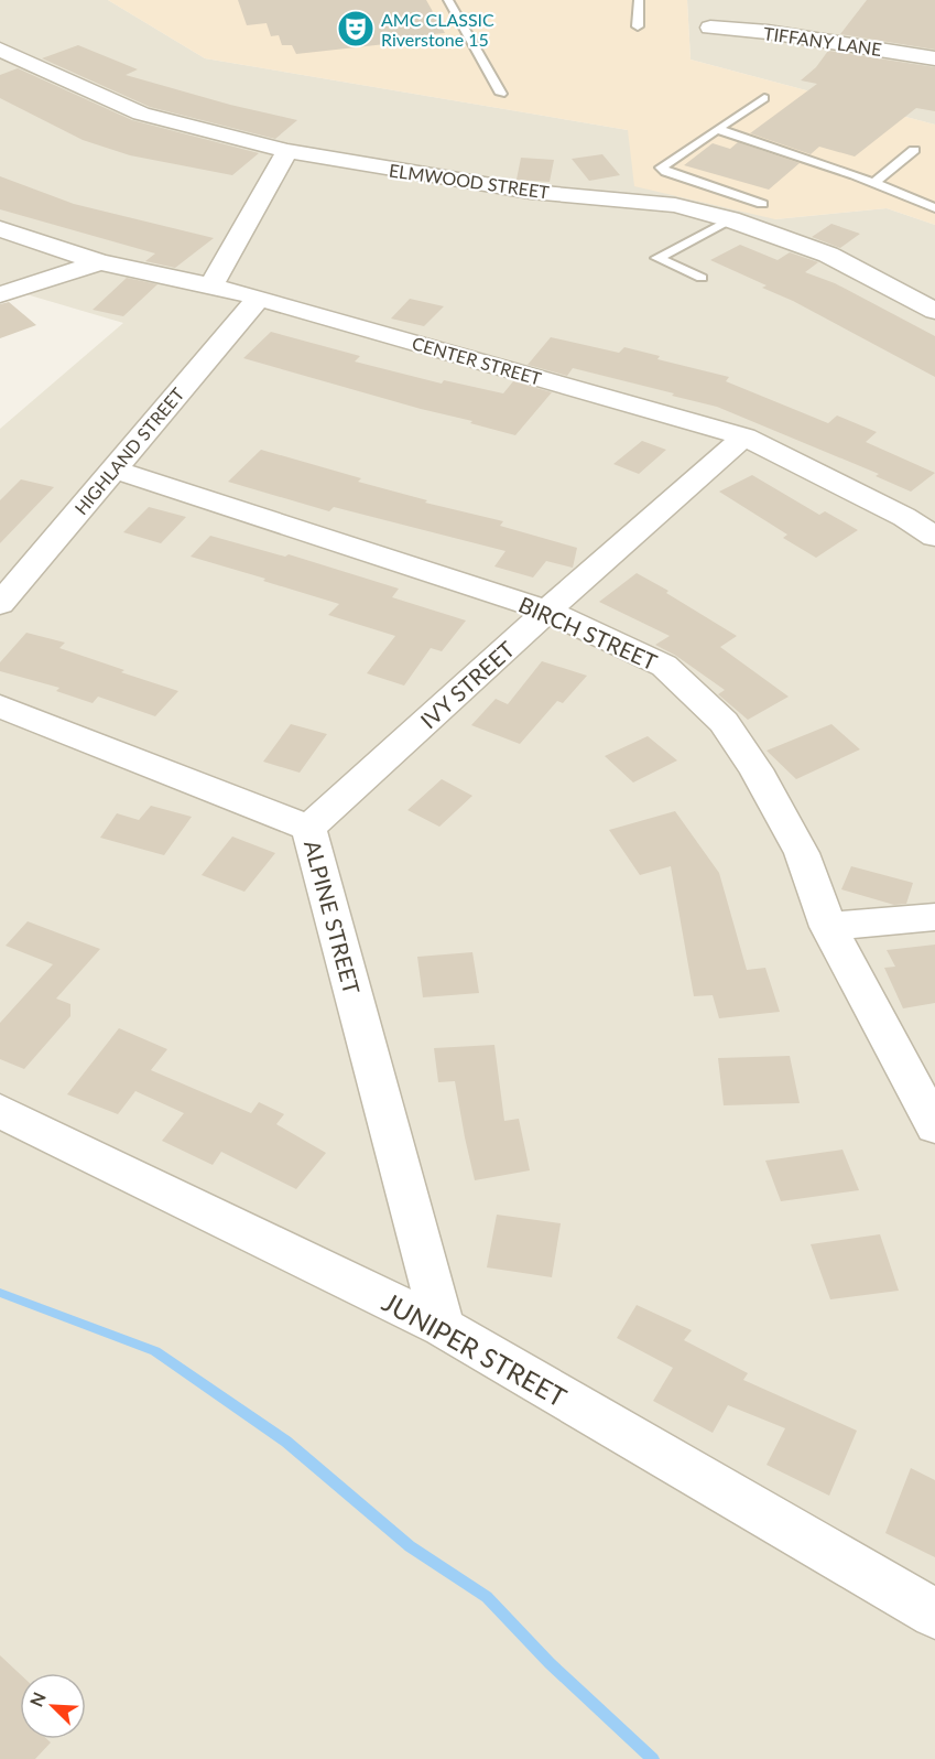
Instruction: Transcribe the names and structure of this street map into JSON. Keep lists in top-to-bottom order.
{
  "streets": {
    "street": [
      "TIFFANY LANE",
      "ELMWOOD STREET",
      "CENTER STREET",
      "HIGHLAND STREET",
      "BIRCH STREET",
      "IVY STREET",
      "ALPINE STREET",
      "JUNIPER STREET"
    ]
  },
  "crossings": [
    ["CENTER STREET", "HIGHLAND STREET"],
    ["CENTER STREET", "IVY STREET"],
    ["HIGHLAND STREET", "BIRCH STREET"],
    ["BIRCH STREET", "IVY STREET"],
    ["IVY STREET", "ALPINE STREET"],
    ["ALPINE STREET", "JUNIPER STREET"]
  ],
  "places": {
    "theatre": ["AMC CLASSIC Riverstone 15"]
  },
  "north": "top left"
}
